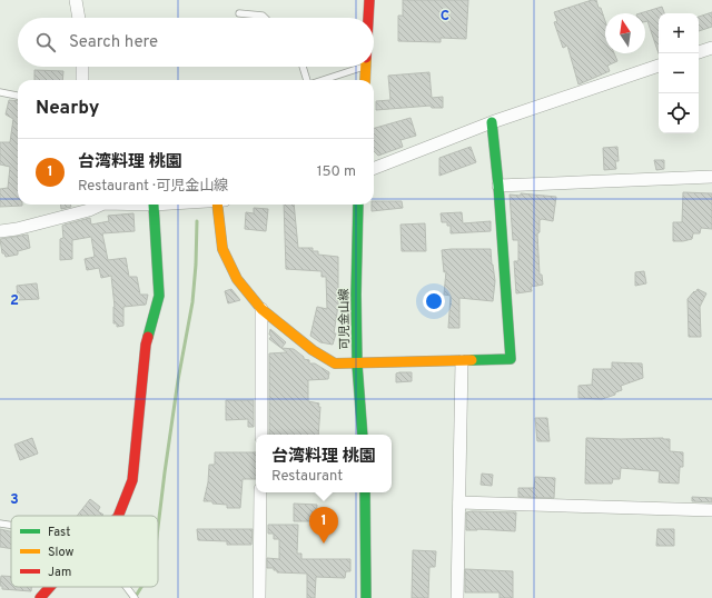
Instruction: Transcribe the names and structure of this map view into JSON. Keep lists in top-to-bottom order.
{
  "streets": {
    "street": ["可児金山線"]
  },
  "legend": ["Fast", "Slow", "Jam"],
  "north": "top",
  "page": {
    "map_buttons": ["+", "−"],
    "search": "Search here",
    "heading": "Nearby",
    "list": [
      {
        "mark": "1",
        "name": "台湾料理 桃園",
        "note": "Restaurant · 可児金山線",
        "value": "150 m"
      }
    ],
    "popup": ["台湾料理 桃園", "Restaurant"],
    "pins": "1"
  },
  "grid": {
    "columns": ["C"],
    "rows": ["2", "3"]
  }
}
